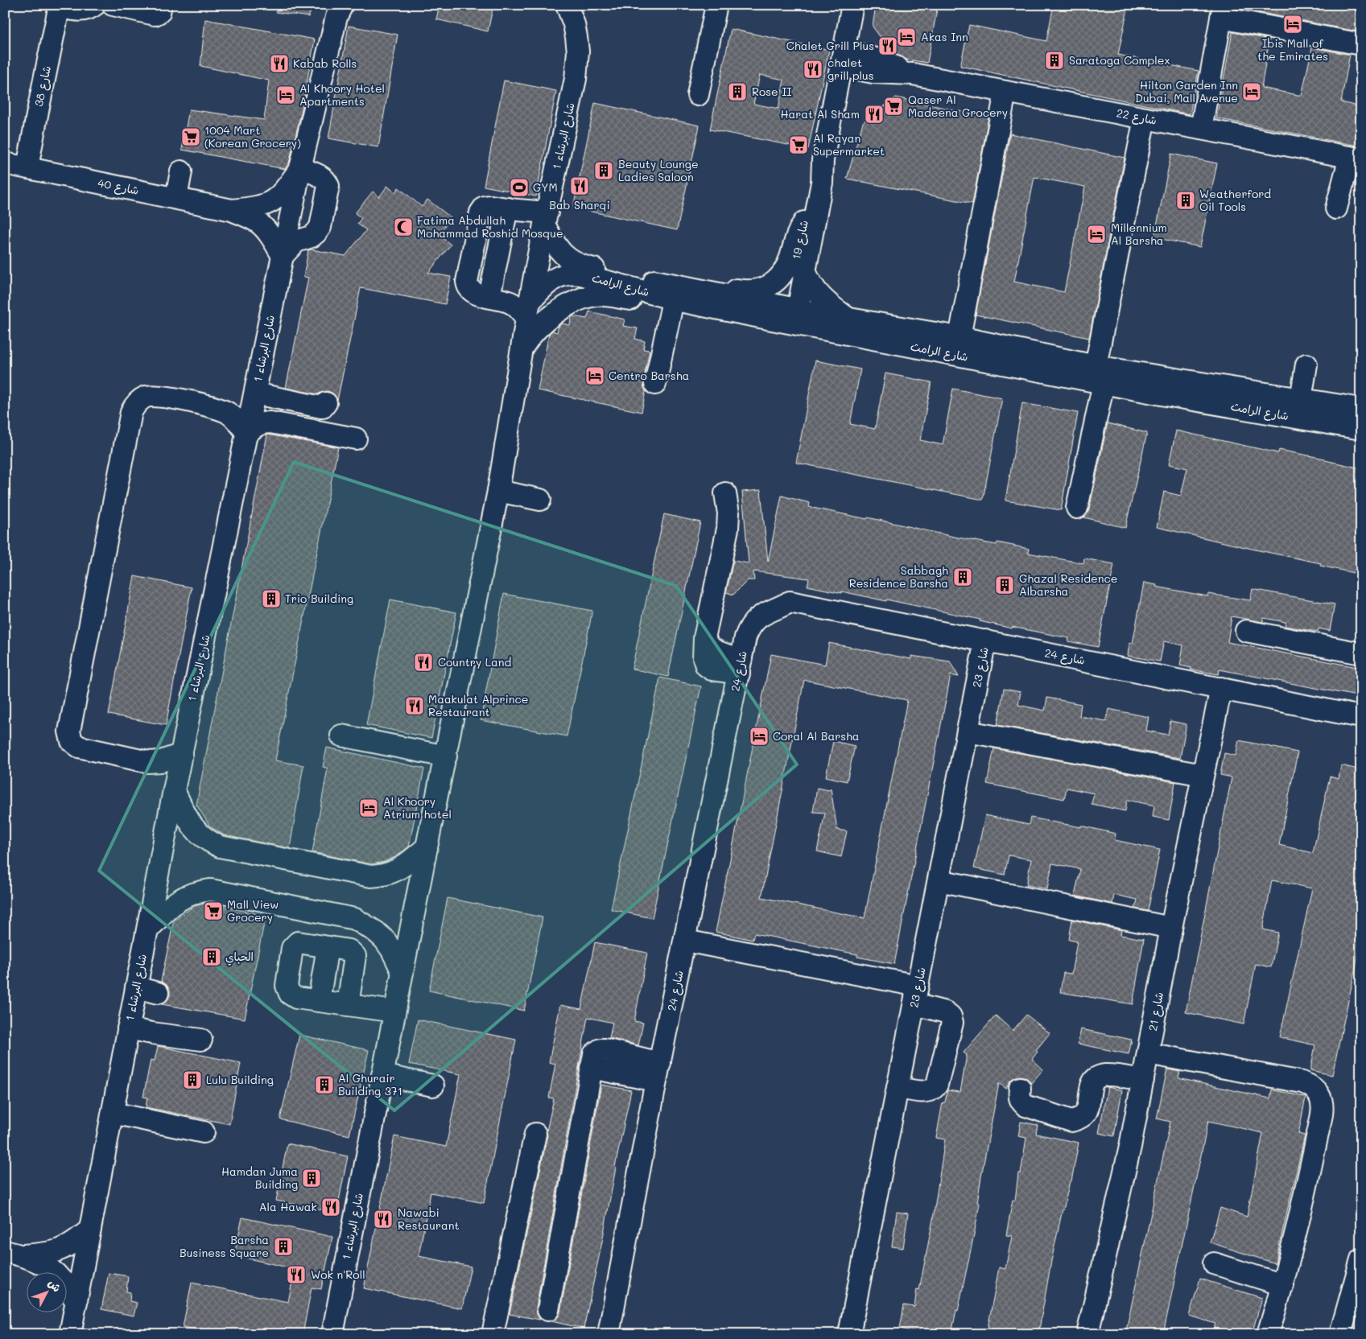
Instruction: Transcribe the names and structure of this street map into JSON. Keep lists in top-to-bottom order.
{
  "streets": {
    "street": [
      "شارع 38",
      "شارع 22",
      "شارع البرشاء 1",
      "شارع 40",
      "شارع 19",
      "شارع الرامث",
      "شارع 24",
      "شارع 23",
      "شارع 21"
    ]
  },
  "crossings": [
    ["شارع 38", "شارع 40"],
    ["شارع 22", "شارع 19"],
    ["شارع البرشاء 1", "شارع 40"],
    ["شارع البرشاء 1", "شارع الرامث"],
    ["شارع 19", "شارع الرامث"],
    ["شارع 24", "شارع 23"],
    ["شارع 24", "شارع 21"]
  ],
  "places": {
    "hotel": [
      "Ibis Mall of the Emirates",
      "Akas Inn",
      "Hilton Garden Inn Dubai, Mall Avenue",
      "Al Khoory Hotel Apartments",
      "Millennium Al Barsha",
      "Centro Barsha",
      "Coral Al Barsha",
      "Al Khoory Atrium hotel"
    ],
    "restaurant": [
      "Chalet Grill Plus",
      "Kabab Rolls",
      "chalet grill plus",
      "Harat Al Sham",
      "Bab Sharqi",
      "Country Land",
      "Maakulat Alprince Restaurant",
      "Ala Hawak",
      "Nawabi Restaurant",
      "Wok n'Roll"
    ],
    "building": [
      "Saratoga Complex",
      "Rose II",
      "Beauty Lounge Ladies Saloon",
      "Weatherford Oil Tools",
      "Sabbagh Residence Barsha",
      "Ghazal Residence Albarsha",
      "Trio Building",
      "الحباي",
      "Lulu Building",
      "Al Ghurair Building 371",
      "Hamdan Juma Building",
      "Barsha Business Square"
    ],
    "supermarket": [
      "Qaser Al Madeena Grocery",
      "1004 Mart (Korean Grocery)",
      "Al Rayan Supermarket",
      "Mall View Grocery"
    ],
    "sports": ["GYM"],
    "mosque": ["Fatima Abdullah Mohammad Roshid Mosque"]
  },
  "north": "top right"
}
